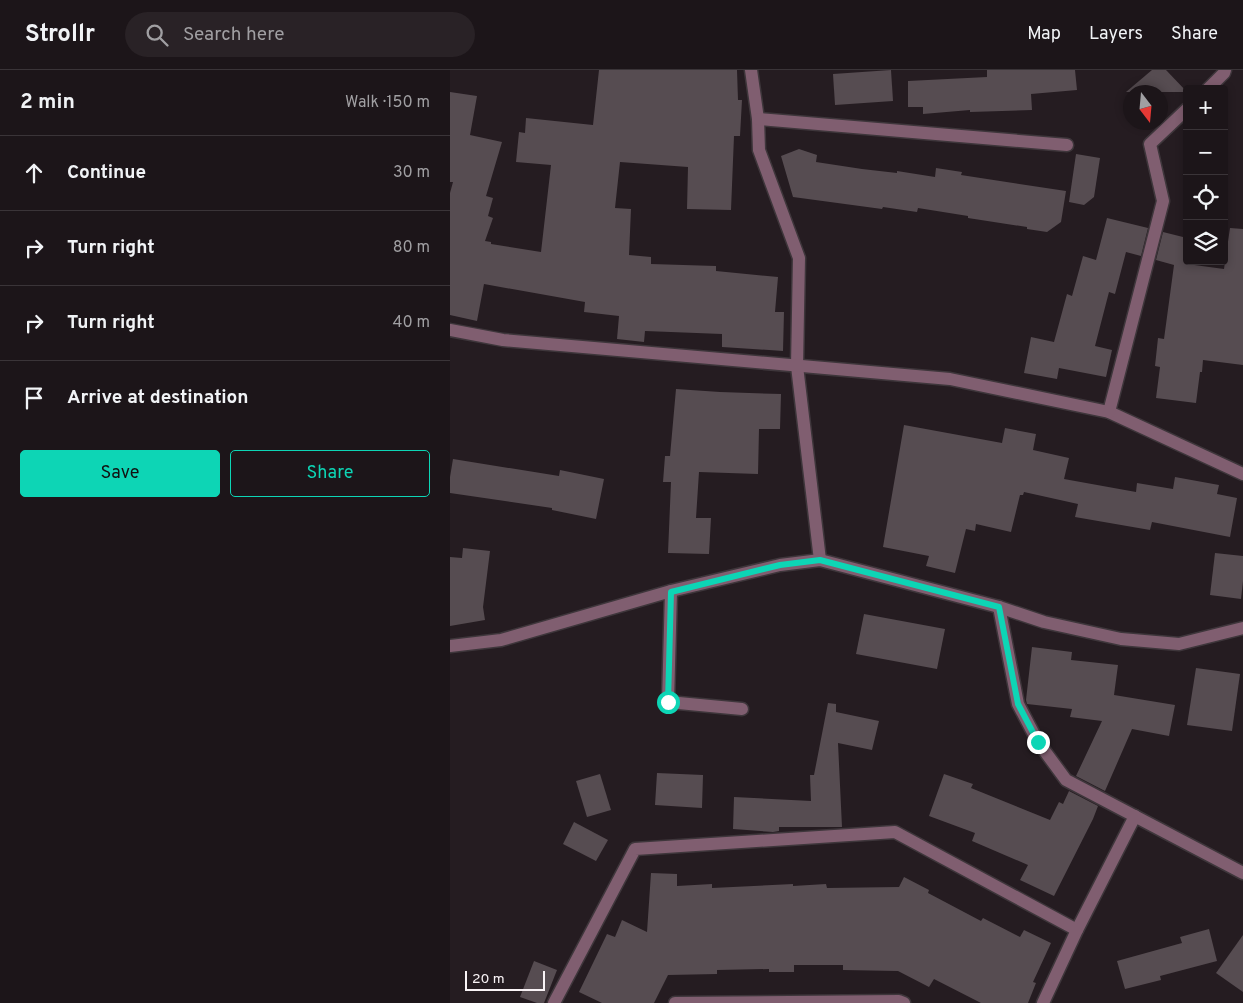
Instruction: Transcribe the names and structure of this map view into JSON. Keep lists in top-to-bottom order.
{
  "scale_bar": "20 m",
  "north": "bottom",
  "page": {
    "header": "Strollr",
    "search": "Search here",
    "nav": ["Map", "Layers", "Share"],
    "heading": ["2 min", "Walk · 150 m"],
    "map_buttons": ["+", "−"],
    "list": [
      ["Continue", "30 m"],
      ["Turn right", "80 m"],
      ["Turn right", "40 m"],
      "Arrive at destination"
    ],
    "buttons": ["Save", "Share"],
    "scale": "20 m"
  }
}
